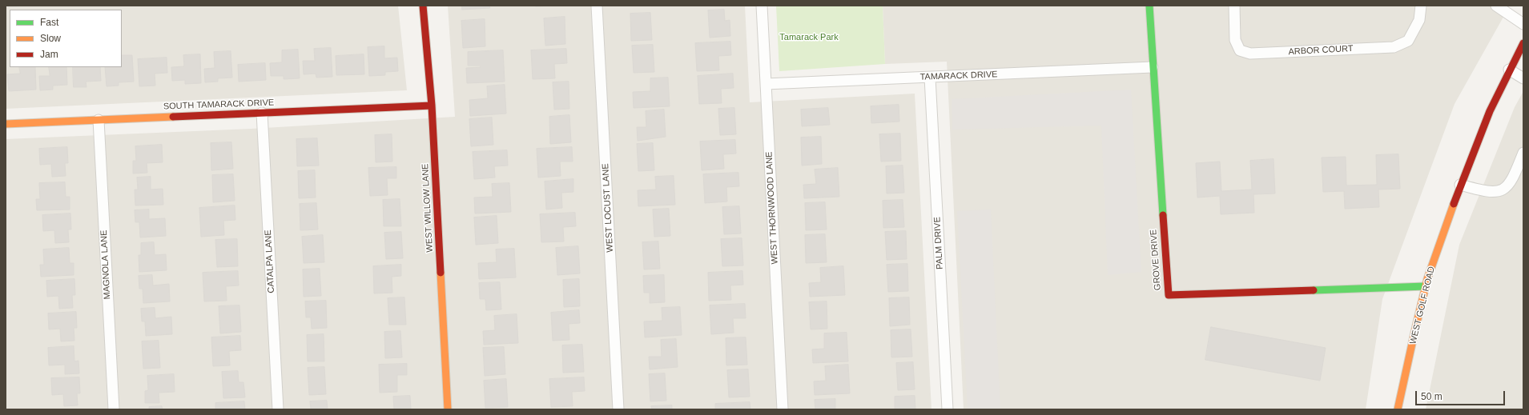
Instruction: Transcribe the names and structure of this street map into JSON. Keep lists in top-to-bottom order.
{
  "streets": {
    "street": [
      "ARBOR COURT",
      "TAMARACK DRIVE",
      "SOUTH TAMARACK DRIVE",
      "WEST WILLOW LANE",
      "WEST LOCUST LANE",
      "WEST THORNWOOD LANE",
      "PALM DRIVE",
      "GROVE DRIVE",
      "CATALPA LANE",
      "MAGNOLA LANE",
      "WEST GOLF ROAD"
    ]
  },
  "crossings": [
    ["TAMARACK DRIVE", "WEST THORNWOOD LANE"],
    ["TAMARACK DRIVE", "PALM DRIVE"],
    ["TAMARACK DRIVE", "GROVE DRIVE"],
    ["SOUTH TAMARACK DRIVE", "WEST WILLOW LANE"],
    ["SOUTH TAMARACK DRIVE", "CATALPA LANE"],
    ["SOUTH TAMARACK DRIVE", "MAGNOLA LANE"],
    ["GROVE DRIVE", "WEST GOLF ROAD"]
  ],
  "parks": ["Tamarack Park"],
  "legend": ["Fast", "Slow", "Jam"],
  "scale_bar": "50 m"
}
